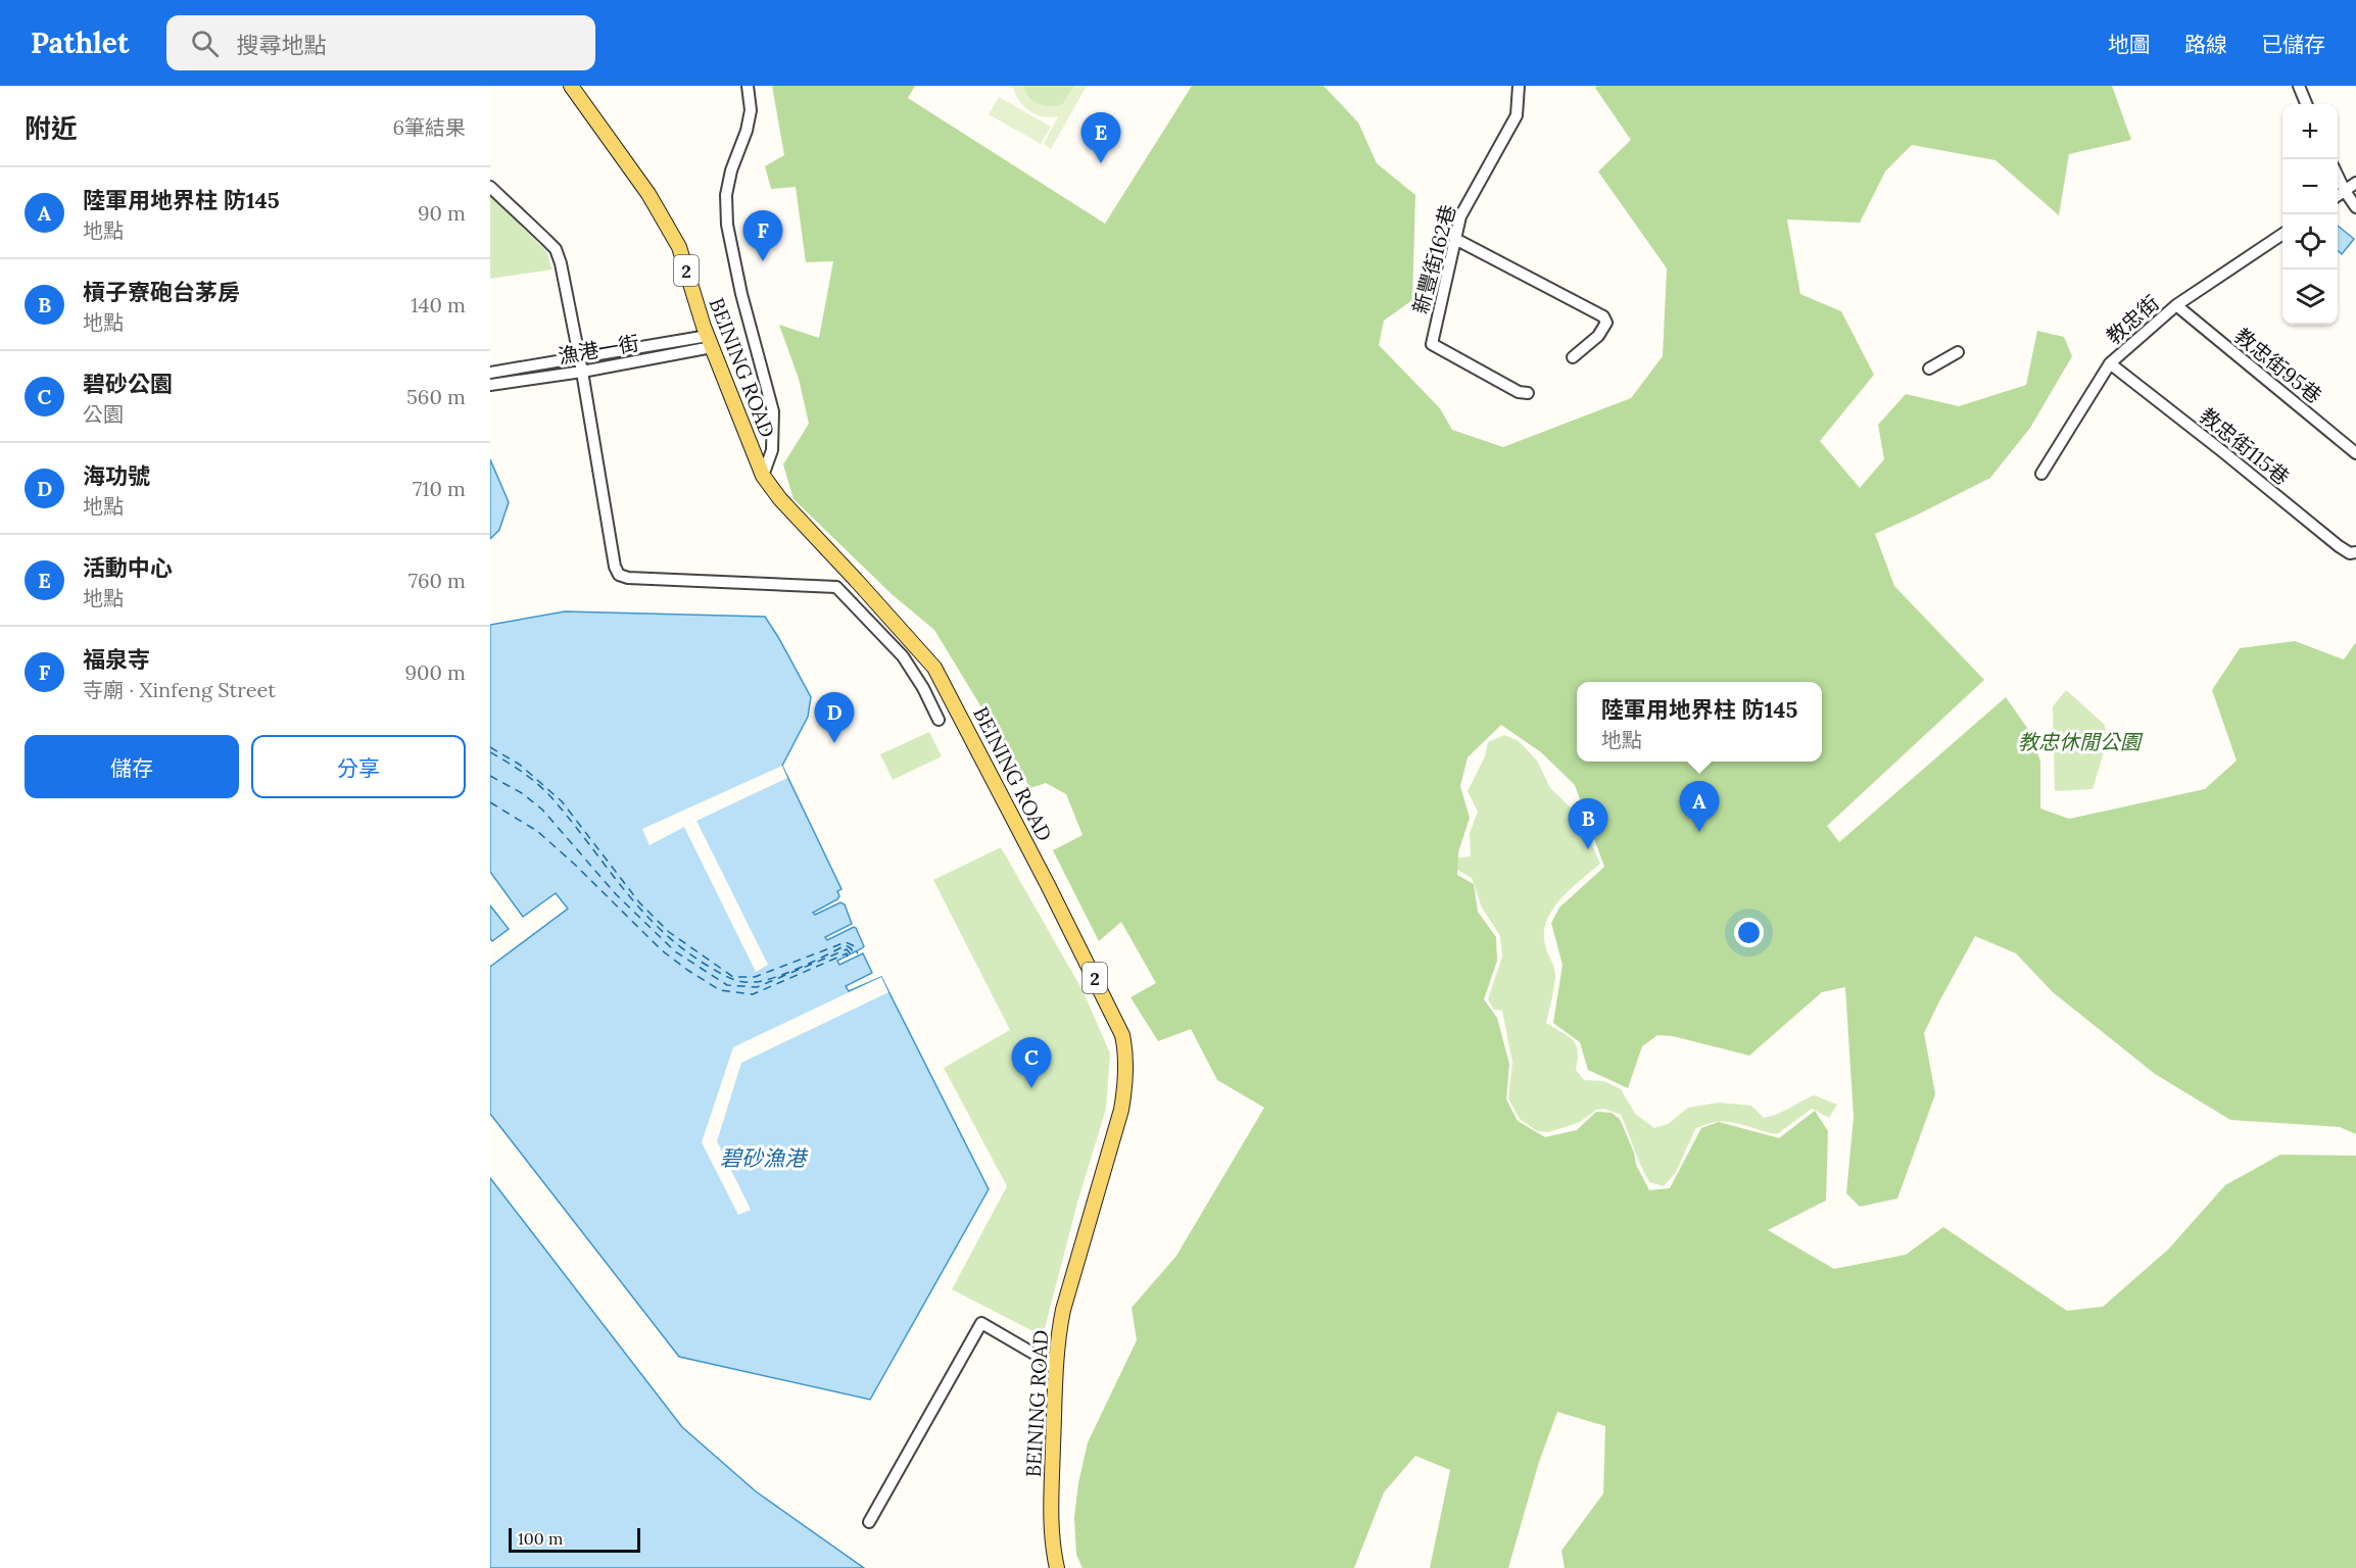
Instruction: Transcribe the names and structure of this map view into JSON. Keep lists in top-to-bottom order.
{
  "streets": {
    "main road": ["2", "BEINING ROAD"],
    "street": [
      "新豐街162巷",
      "教忠街",
      "漁港一街",
      "教忠街95巷",
      "教忠街115巷"
    ]
  },
  "crossings": [
    ["教忠街", "教忠街95巷"],
    ["教忠街", "教忠街115巷"],
    ["漁港一街", "BEINING ROAD"]
  ],
  "water": ["碧砂漁港"],
  "parks": ["教忠休閒公園"],
  "scale_bar": "100 m",
  "page": {
    "header": "Pathlet",
    "search": "搜尋地點",
    "nav": ["地圖", "路線", "已儲存"],
    "heading": ["附近", "6筆結果"],
    "map_buttons": ["+", "−"],
    "pins": [
      "E",
      "F",
      "D",
      "A",
      "B",
      "C"
    ],
    "list": [
      {
        "mark": "A",
        "name": "陸軍用地界柱 防145",
        "note": "地點",
        "value": "90 m"
      },
      {
        "mark": "B",
        "name": "槓子寮砲台茅房",
        "note": "地點",
        "value": "140 m"
      },
      {
        "mark": "C",
        "name": "碧砂公園",
        "note": "公園",
        "value": "560 m"
      },
      {
        "mark": "D",
        "name": "海功號",
        "note": "地點",
        "value": "710 m"
      },
      {
        "mark": "E",
        "name": "活動中心",
        "note": "地點",
        "value": "760 m"
      },
      {
        "mark": "F",
        "name": "福泉寺",
        "note": "寺廟 · Xinfeng Street",
        "value": "900 m"
      }
    ],
    "popup": ["陸軍用地界柱 防145", "地點"],
    "buttons": ["儲存", "分享"],
    "scale": "100 m"
  }
}
